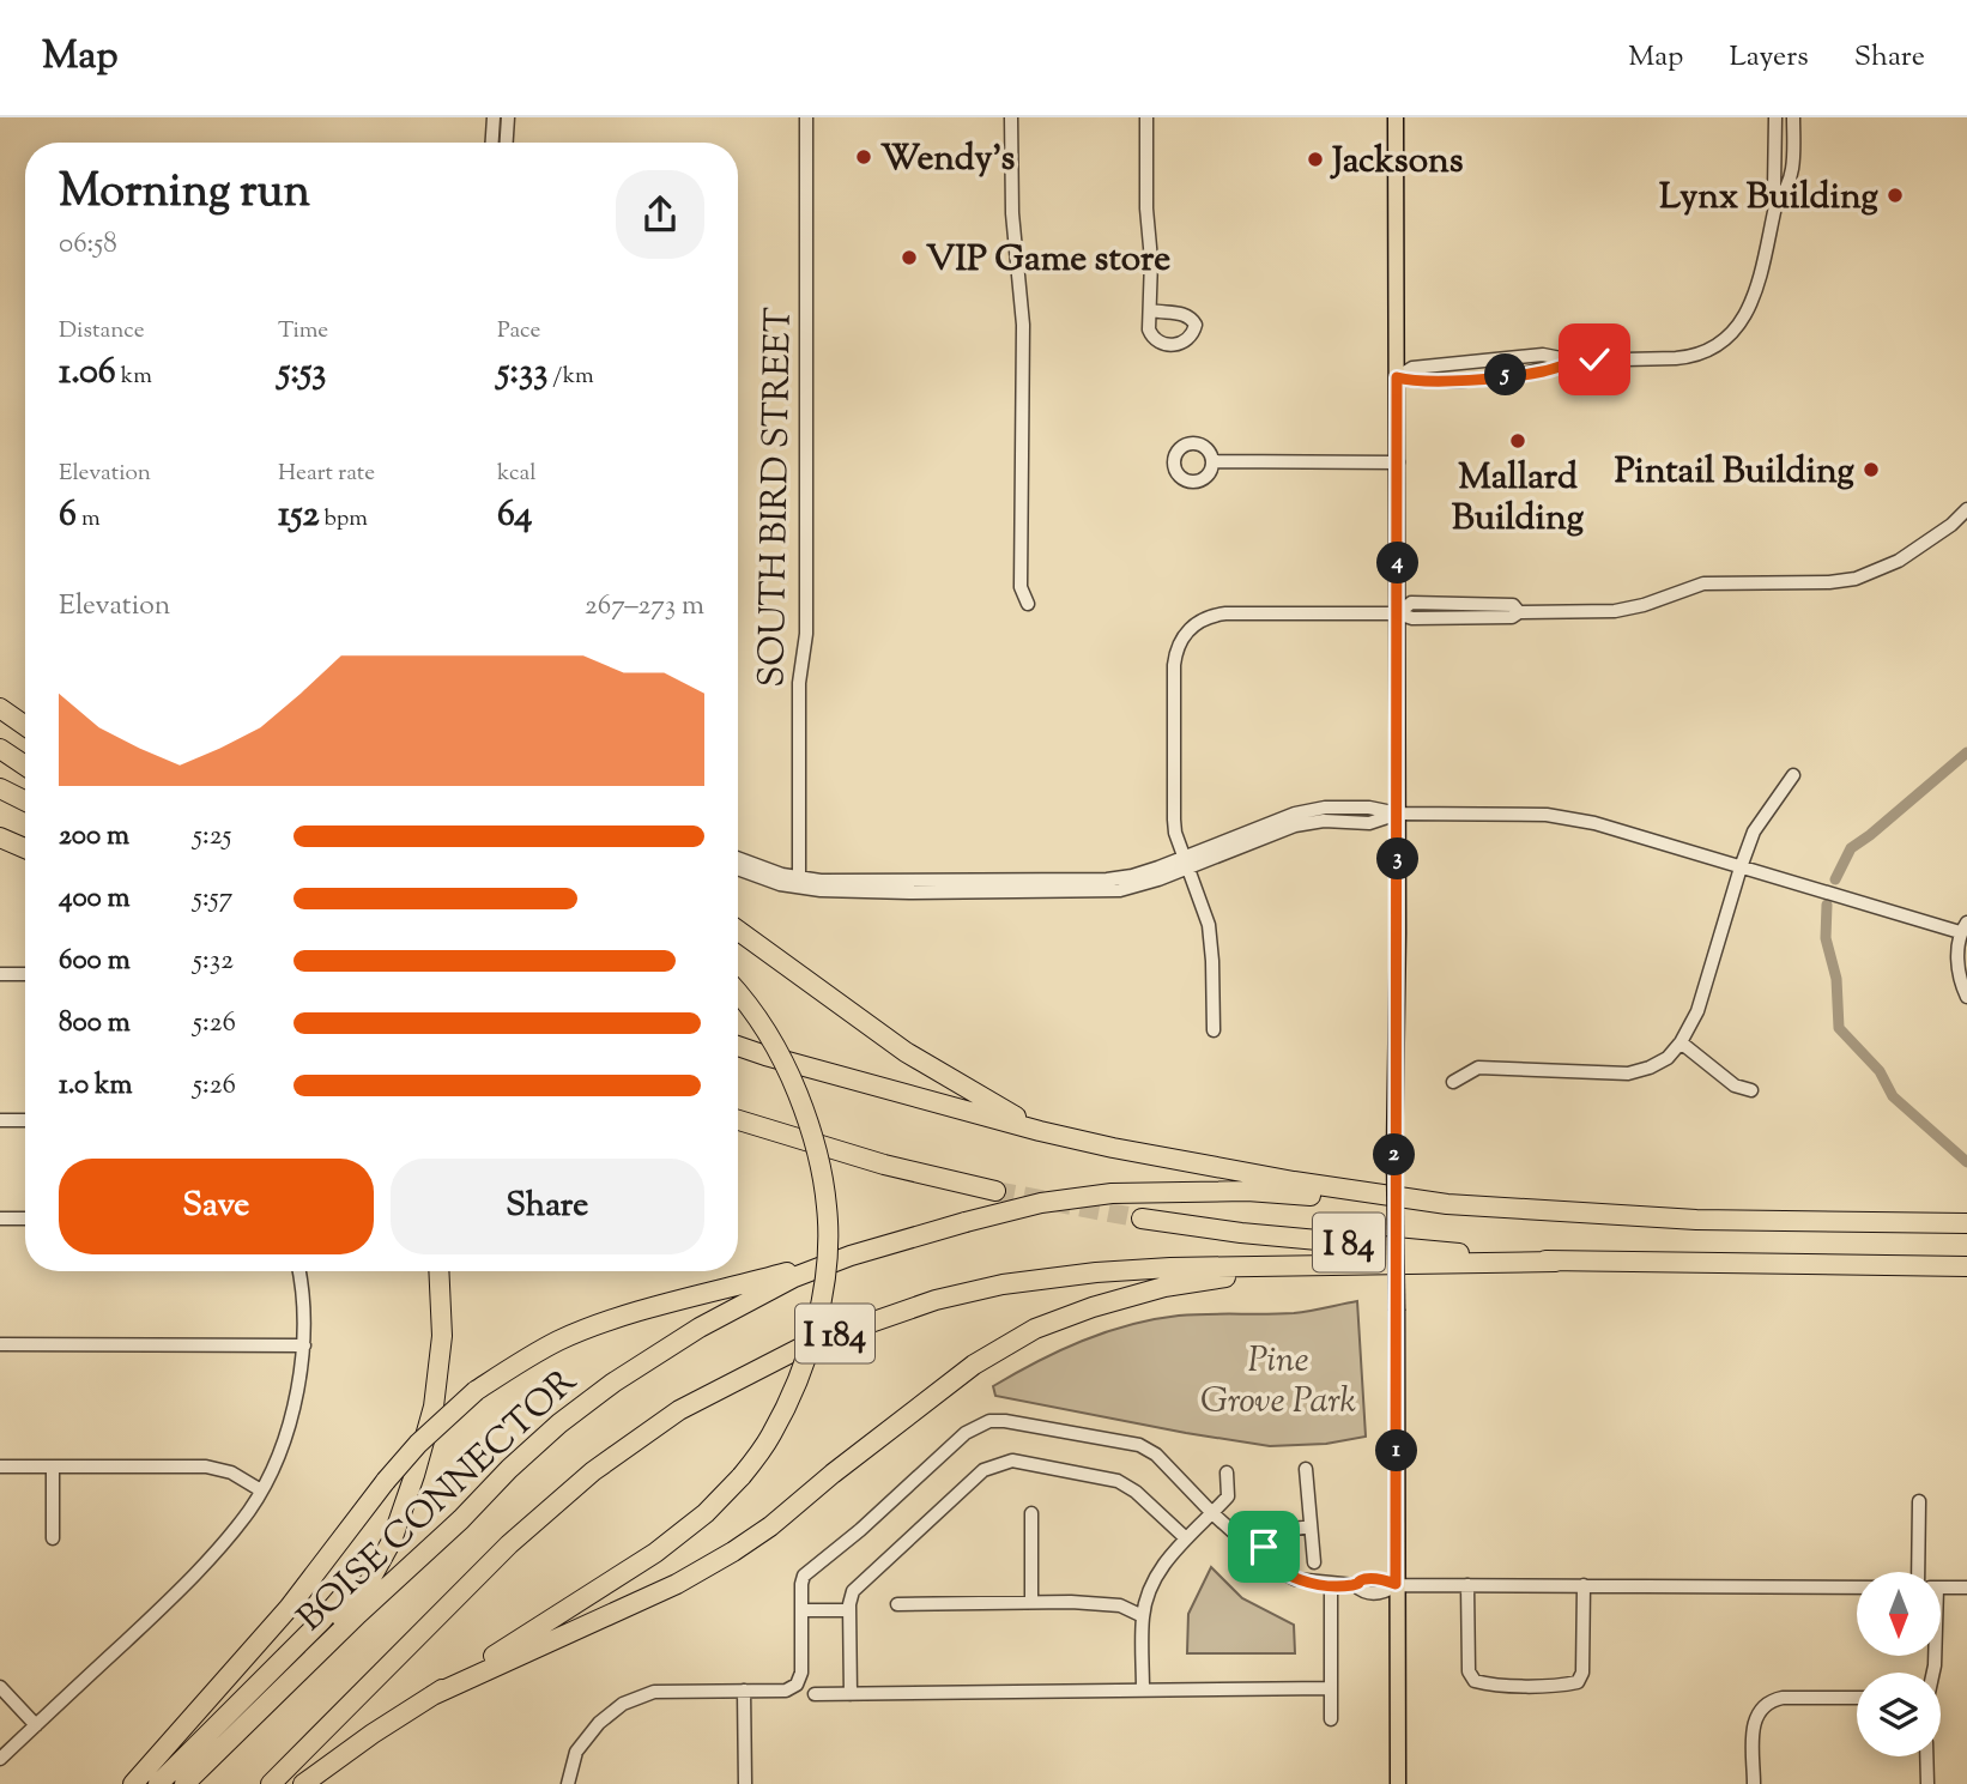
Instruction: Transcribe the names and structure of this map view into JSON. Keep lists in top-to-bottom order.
{
  "streets": {
    "highway": ["I 84", "I 184", "BOISE CONNECTOR"],
    "street": ["SOUTH BIRD STREET"]
  },
  "crossings": [
    ["I 84", "I 184"],
    ["I 84", "BOISE CONNECTOR"]
  ],
  "parks": ["Pine Grove Park"],
  "places": [
    "Wendy's",
    "Jacksons",
    "Lynx Building",
    "VIP Game store",
    "Mallard Building",
    "Pintail Building"
  ],
  "north": "bottom",
  "page": {
    "header": "Map",
    "nav": ["Map", "Layers", "Share"],
    "heading": ["Morning run", "06:58"],
    "stats": [
      ["Distance", "1.06 km"],
      ["Time", "5:53"],
      ["Pace", "5:33 /km"],
      ["Elevation", "6 m"],
      ["Heart rate", "152 bpm"],
      ["kcal", "64"]
    ],
    "pins": [
      "5",
      "4",
      "3",
      "2",
      "1"
    ],
    "chart": ["Elevation", "267–273 m"],
    "list": [
      {
        "name": "200 m",
        "note": "5:25"
      },
      {
        "name": "400 m",
        "note": "5:57"
      },
      {
        "name": "600 m",
        "note": "5:32"
      },
      {
        "name": "800 m",
        "note": "5:26"
      },
      {
        "name": "1.0 km",
        "note": "5:26"
      }
    ],
    "buttons": ["Save", "Share"]
  }
}
